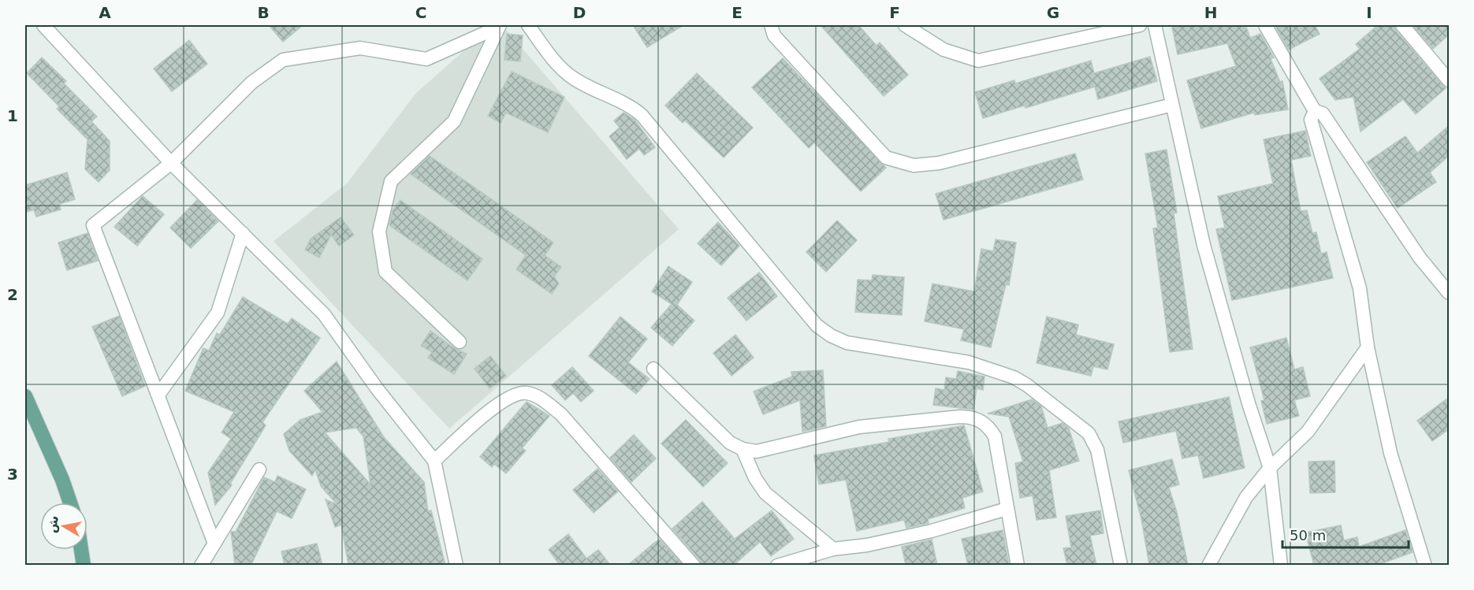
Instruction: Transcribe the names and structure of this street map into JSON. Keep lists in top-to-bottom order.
{
  "scale_bar": "50 m",
  "north": "left",
  "grid": {
    "columns": [
      "A",
      "B",
      "C",
      "D",
      "E",
      "F",
      "G",
      "H",
      "I"
    ],
    "rows": ["1", "2", "3"]
  }
}
